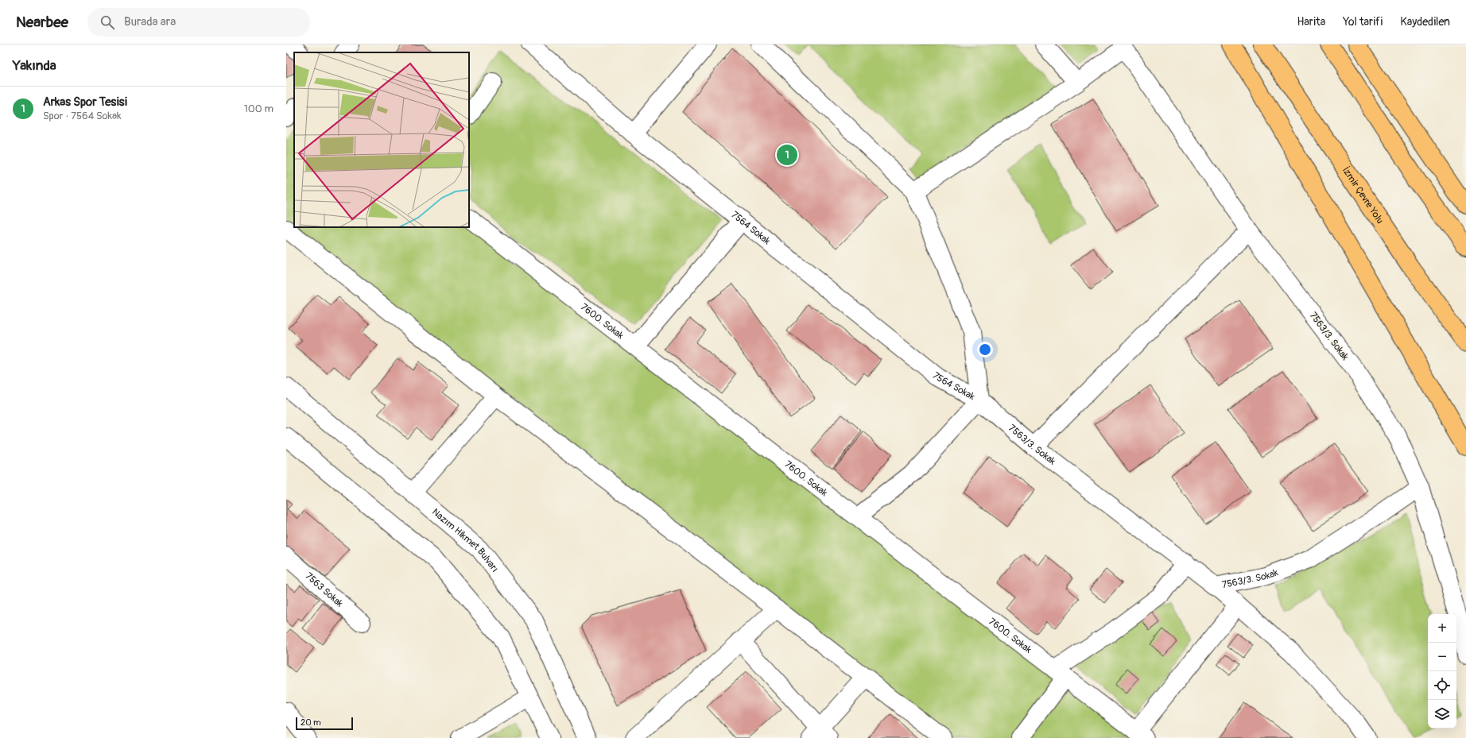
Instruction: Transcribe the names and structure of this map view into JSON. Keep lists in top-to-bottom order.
{
  "streets": {
    "highway": ["İzmir Çevre Yolu"],
    "street": [
      "7564 Sokak",
      "7600. Sokak",
      "7563/3. Sokak",
      "Nazım Hikmet Bulvarı",
      "7563 Sokak"
    ]
  },
  "crossings": [
    ["7564 Sokak", "7563/3. Sokak"]
  ],
  "scale_bar": "20 m",
  "page": {
    "header": "Nearbee",
    "search": "Burada ara",
    "nav": ["Harita", "Yol tarifi", "Kaydedilen"],
    "heading": "Yakında",
    "list": [
      {
        "mark": "1",
        "name": "Arkas Spor Tesisi",
        "note": "Spor · 7564 Sokak",
        "value": "100 m"
      }
    ],
    "pins": "1",
    "map_buttons": ["+", "−"],
    "scale": "20 m"
  }
}
